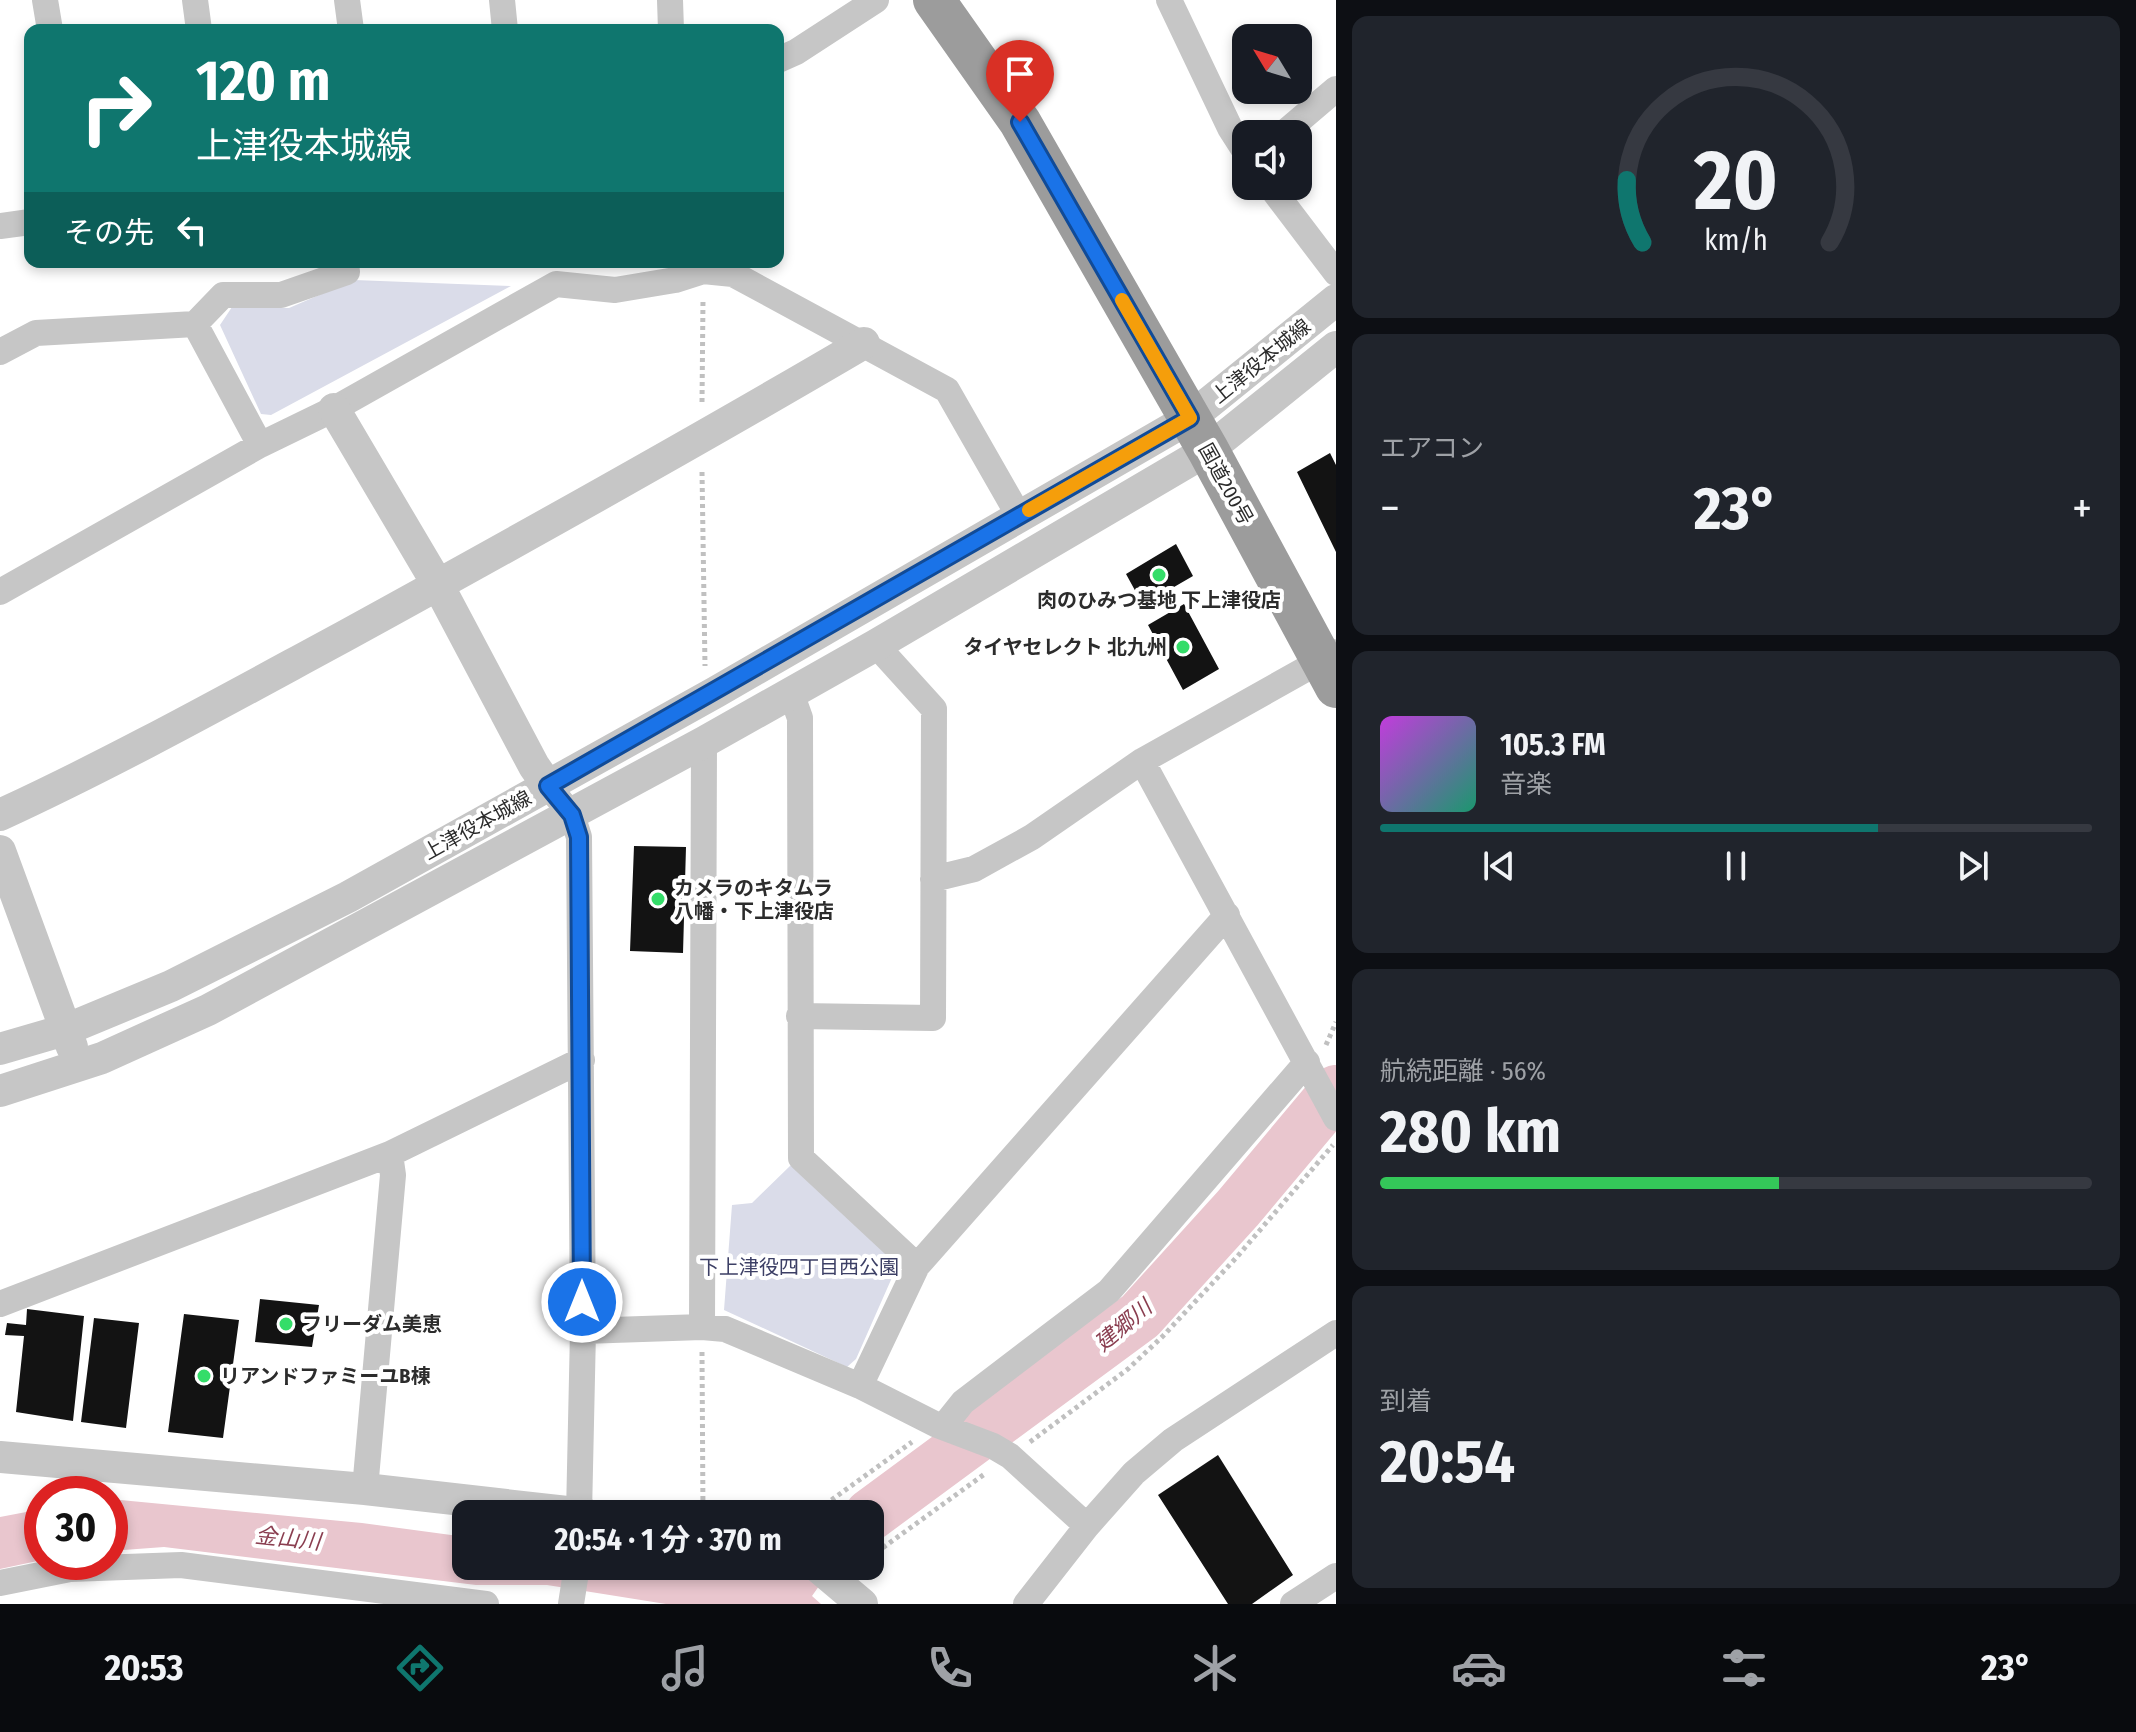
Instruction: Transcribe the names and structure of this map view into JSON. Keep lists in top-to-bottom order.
{
  "streets": {
    "highway": ["国道200号"],
    "street": ["上津役本城線"]
  },
  "crossings": [
    ["上津役本城線", "国道200号"]
  ],
  "water": ["建郷川", "金山川"],
  "parks": ["下上津役四丁目西公園"],
  "places": [
    "肉のひみつ基地 下上津役店",
    "タイヤセレクト 北九州",
    "カメラのキタムラ 八幡・下上津役店",
    "フリーダム美恵",
    "リアンドファミーユB棟"
  ],
  "north": "top left",
  "page": {
    "turn": ["120 m", "上津役本城線"],
    "then": "その先",
    "tile": [
      "エアコン",
      ["航続距離 · 56%", "280 km"],
      ["到着", "20:54"]
    ],
    "heat": ["−", "23°", "+"],
    "song": ["105.3 FM", "音楽"],
    "limit": "30",
    "trip": "20:54 · 1 分 · 370 m",
    "tabs": ["20:53", "23°"],
    "gauge": ["20", "km/h"]
  }
}
